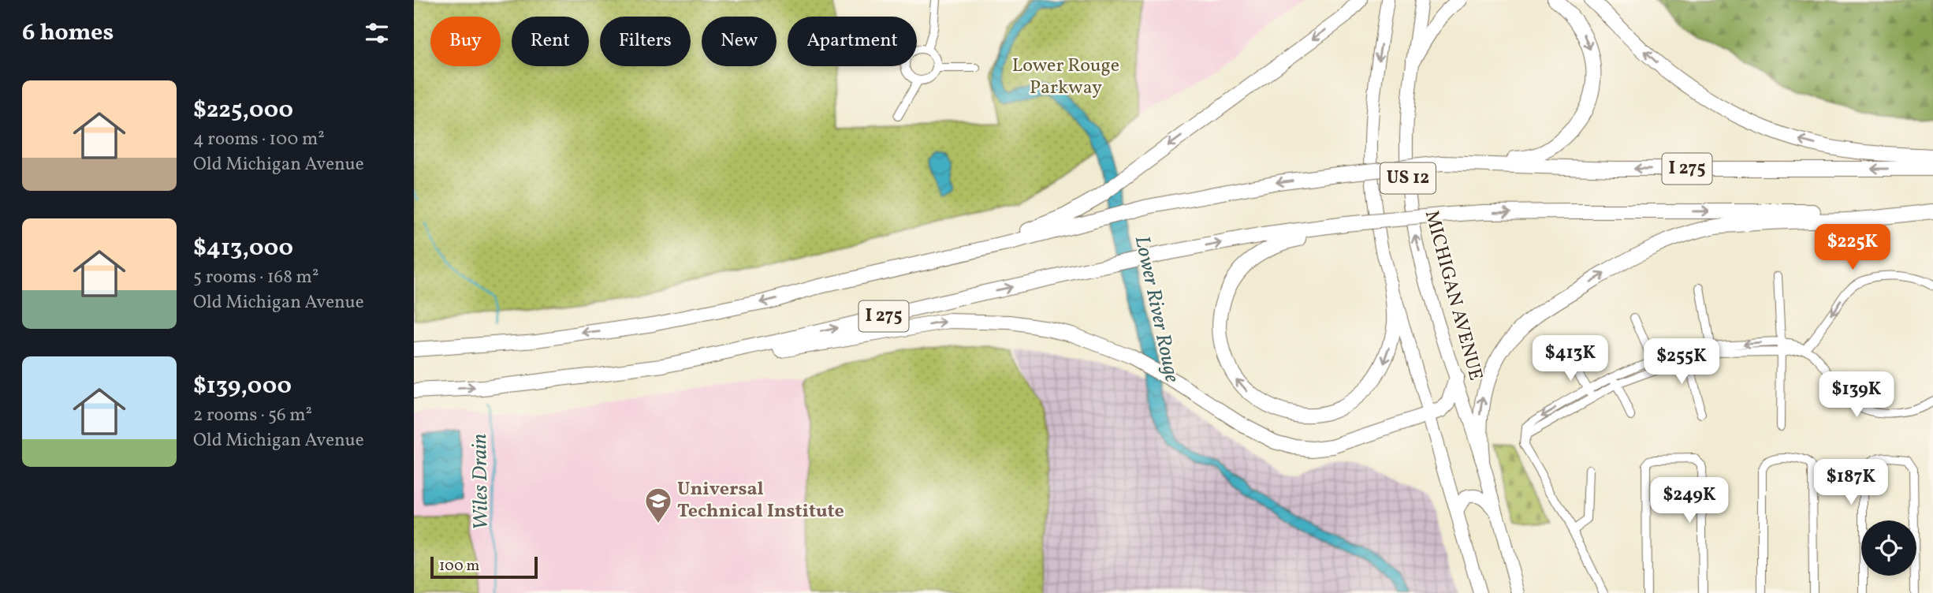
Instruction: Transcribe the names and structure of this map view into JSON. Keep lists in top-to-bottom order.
{
  "streets": {
    "highway": ["I 275"],
    "main road": ["US 12", "MICHIGAN AVENUE"]
  },
  "water": ["Lower River Rouge", "Wiles Drain"],
  "parks": ["Lower Rouge Parkway"],
  "places": {
    "school or university": ["Universal Technical Institute"]
  },
  "scale_bar": "100 m",
  "page": {
    "heading": "6 homes",
    "chip": [
      "Buy",
      "Rent",
      "Filters",
      "New",
      "Apartment"
    ],
    "list": [
      {
        "name": "$225,000",
        "note": "4 rooms · 100 m² · Old Michigan Avenue"
      },
      {
        "name": "$413,000",
        "note": "5 rooms · 168 m² · Old Michigan Avenue"
      },
      {
        "name": "$139,000",
        "note": "2 rooms · 56 m² · Old Michigan Avenue"
      }
    ],
    "price": [
      "$225K",
      "$413K",
      "$255K",
      "$139K",
      "$187K",
      "$249K"
    ],
    "scale": "100 m"
  }
}
